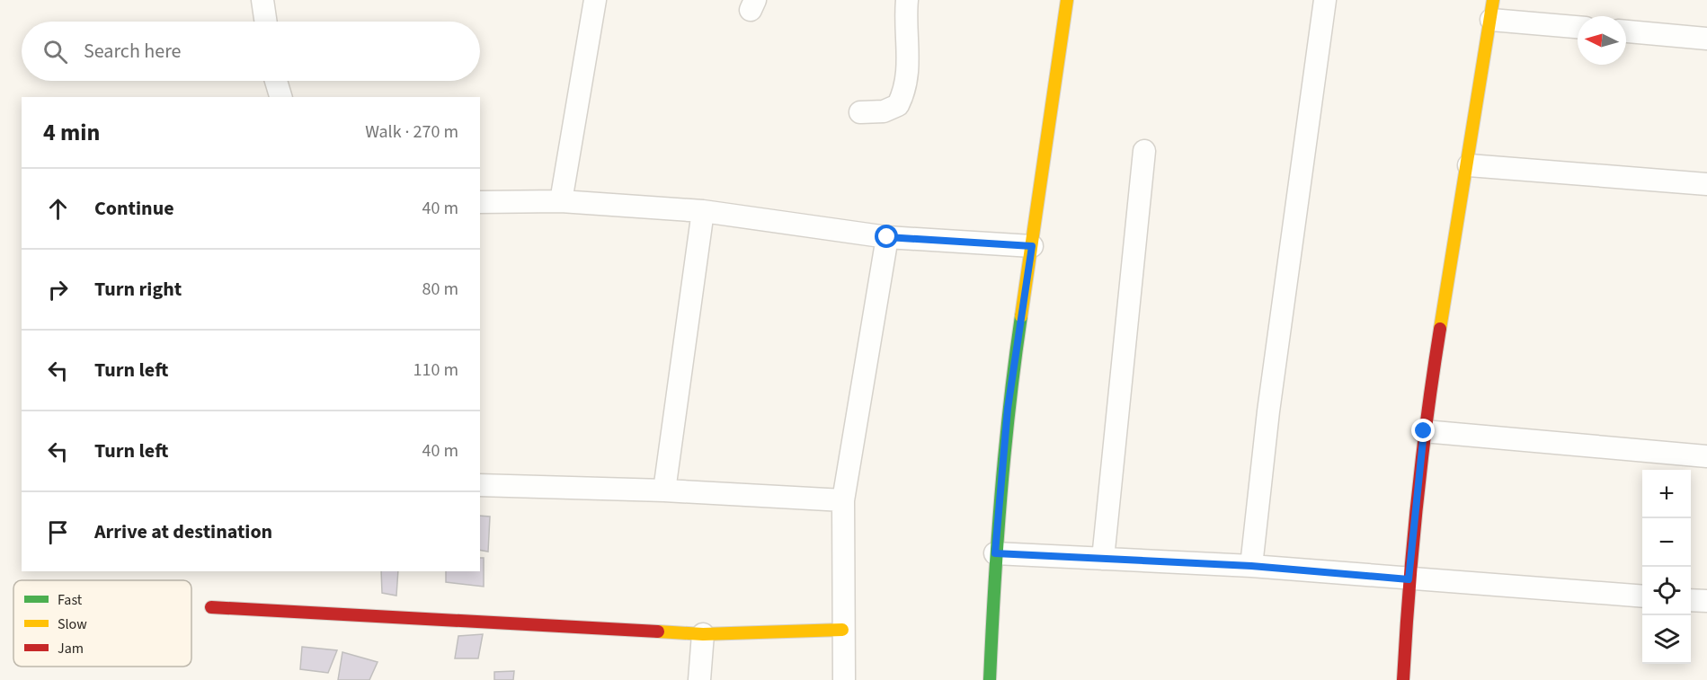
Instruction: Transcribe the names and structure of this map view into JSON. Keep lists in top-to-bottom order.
{
  "legend": ["Fast", "Slow", "Jam"],
  "north": "left",
  "page": {
    "search": "Search here",
    "heading": ["4 min", "Walk · 270 m"],
    "list": [
      ["Continue", "40 m"],
      ["Turn right", "80 m"],
      ["Turn left", "110 m"],
      ["Turn left", "40 m"],
      "Arrive at destination"
    ],
    "map_buttons": ["+", "−"]
  }
}
